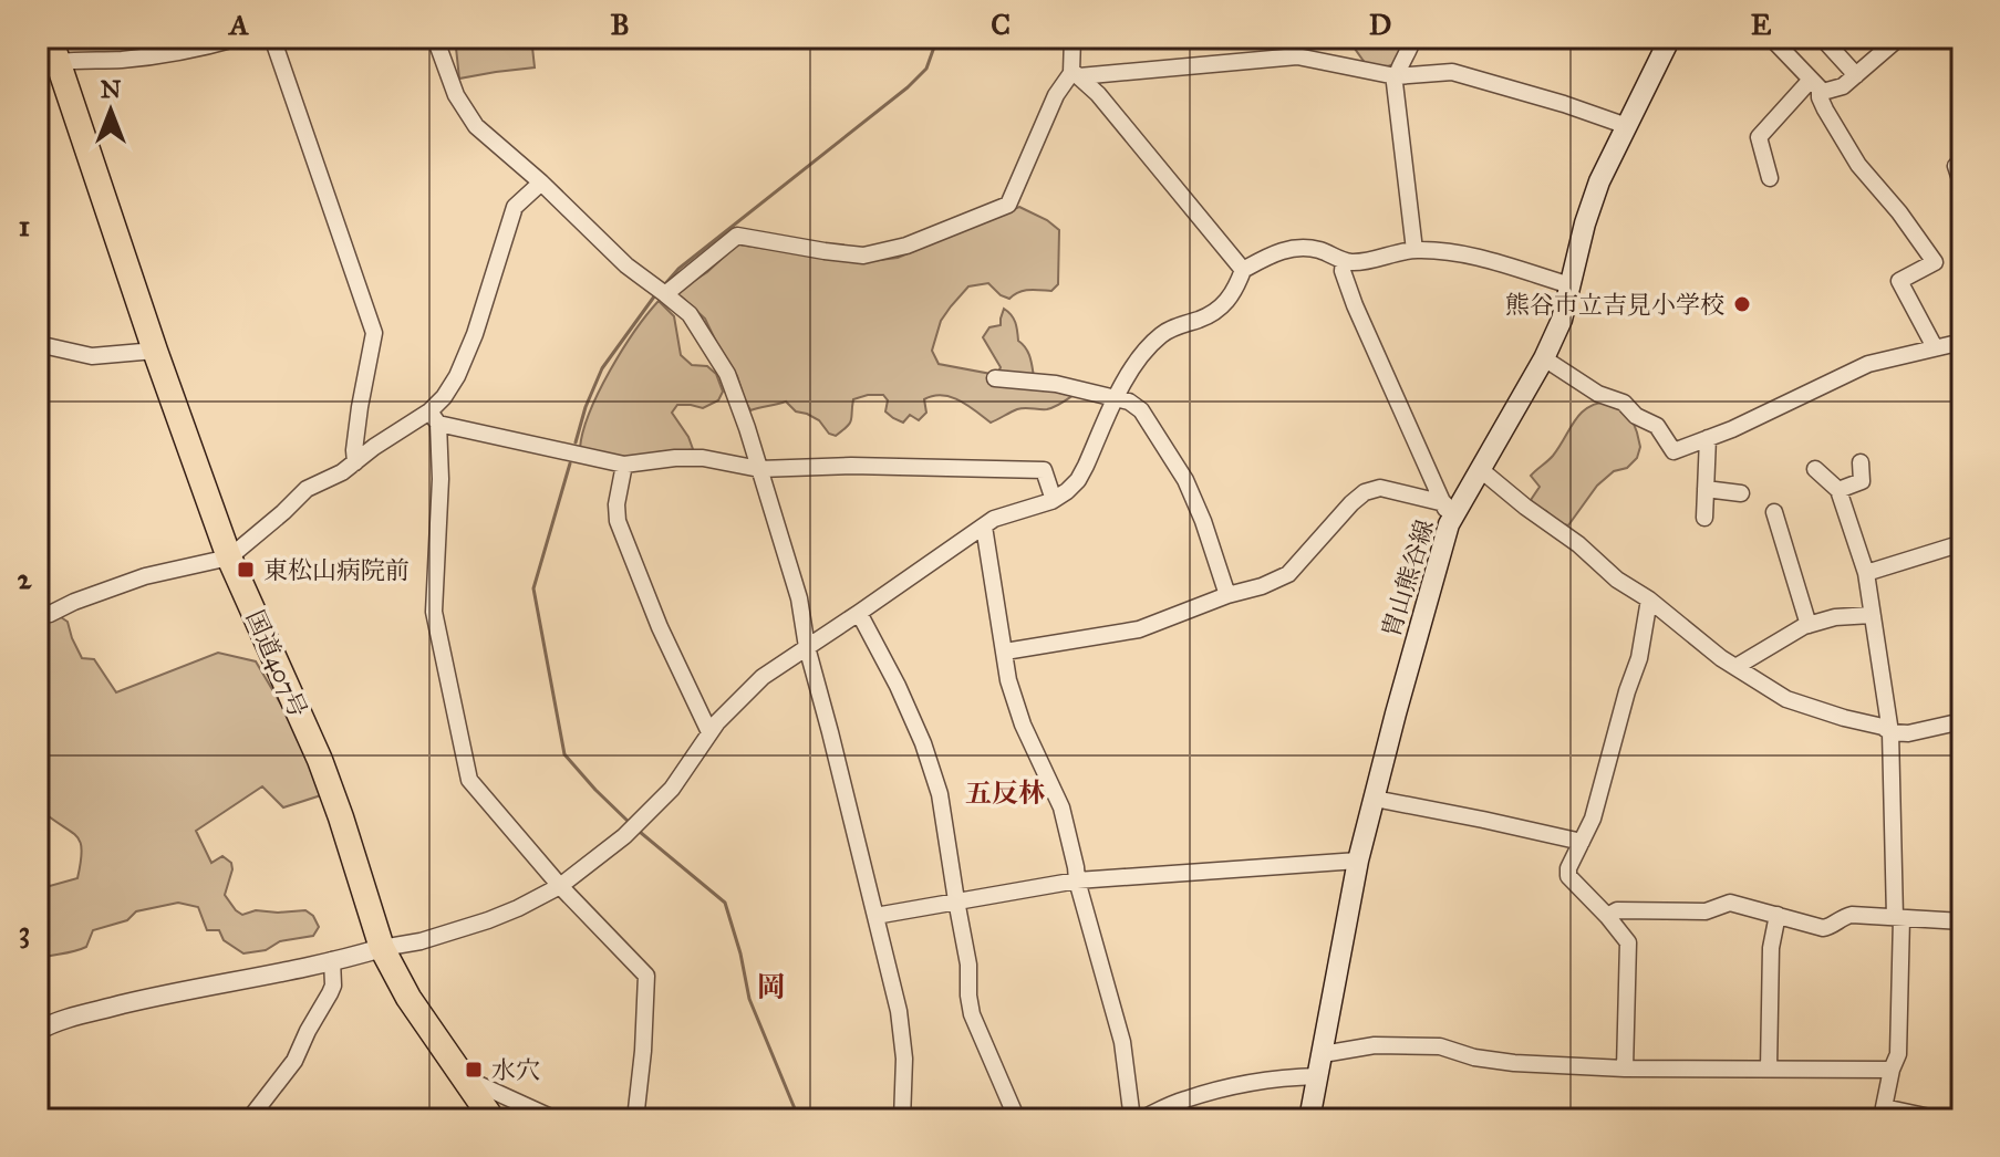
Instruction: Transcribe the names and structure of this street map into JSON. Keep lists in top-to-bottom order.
{
  "streets": {
    "highway": ["国道407号"],
    "main road": ["胄山熊谷線"]
  },
  "districts": ["五反林", "岡"],
  "places": {
    "other": ["熊谷市立吉見小学校"],
    "transit": ["東松山病院前", "水穴"]
  },
  "north": "top",
  "grid": {
    "columns": [
      "A",
      "B",
      "C",
      "D",
      "E"
    ],
    "rows": ["1", "2", "3"]
  }
}
